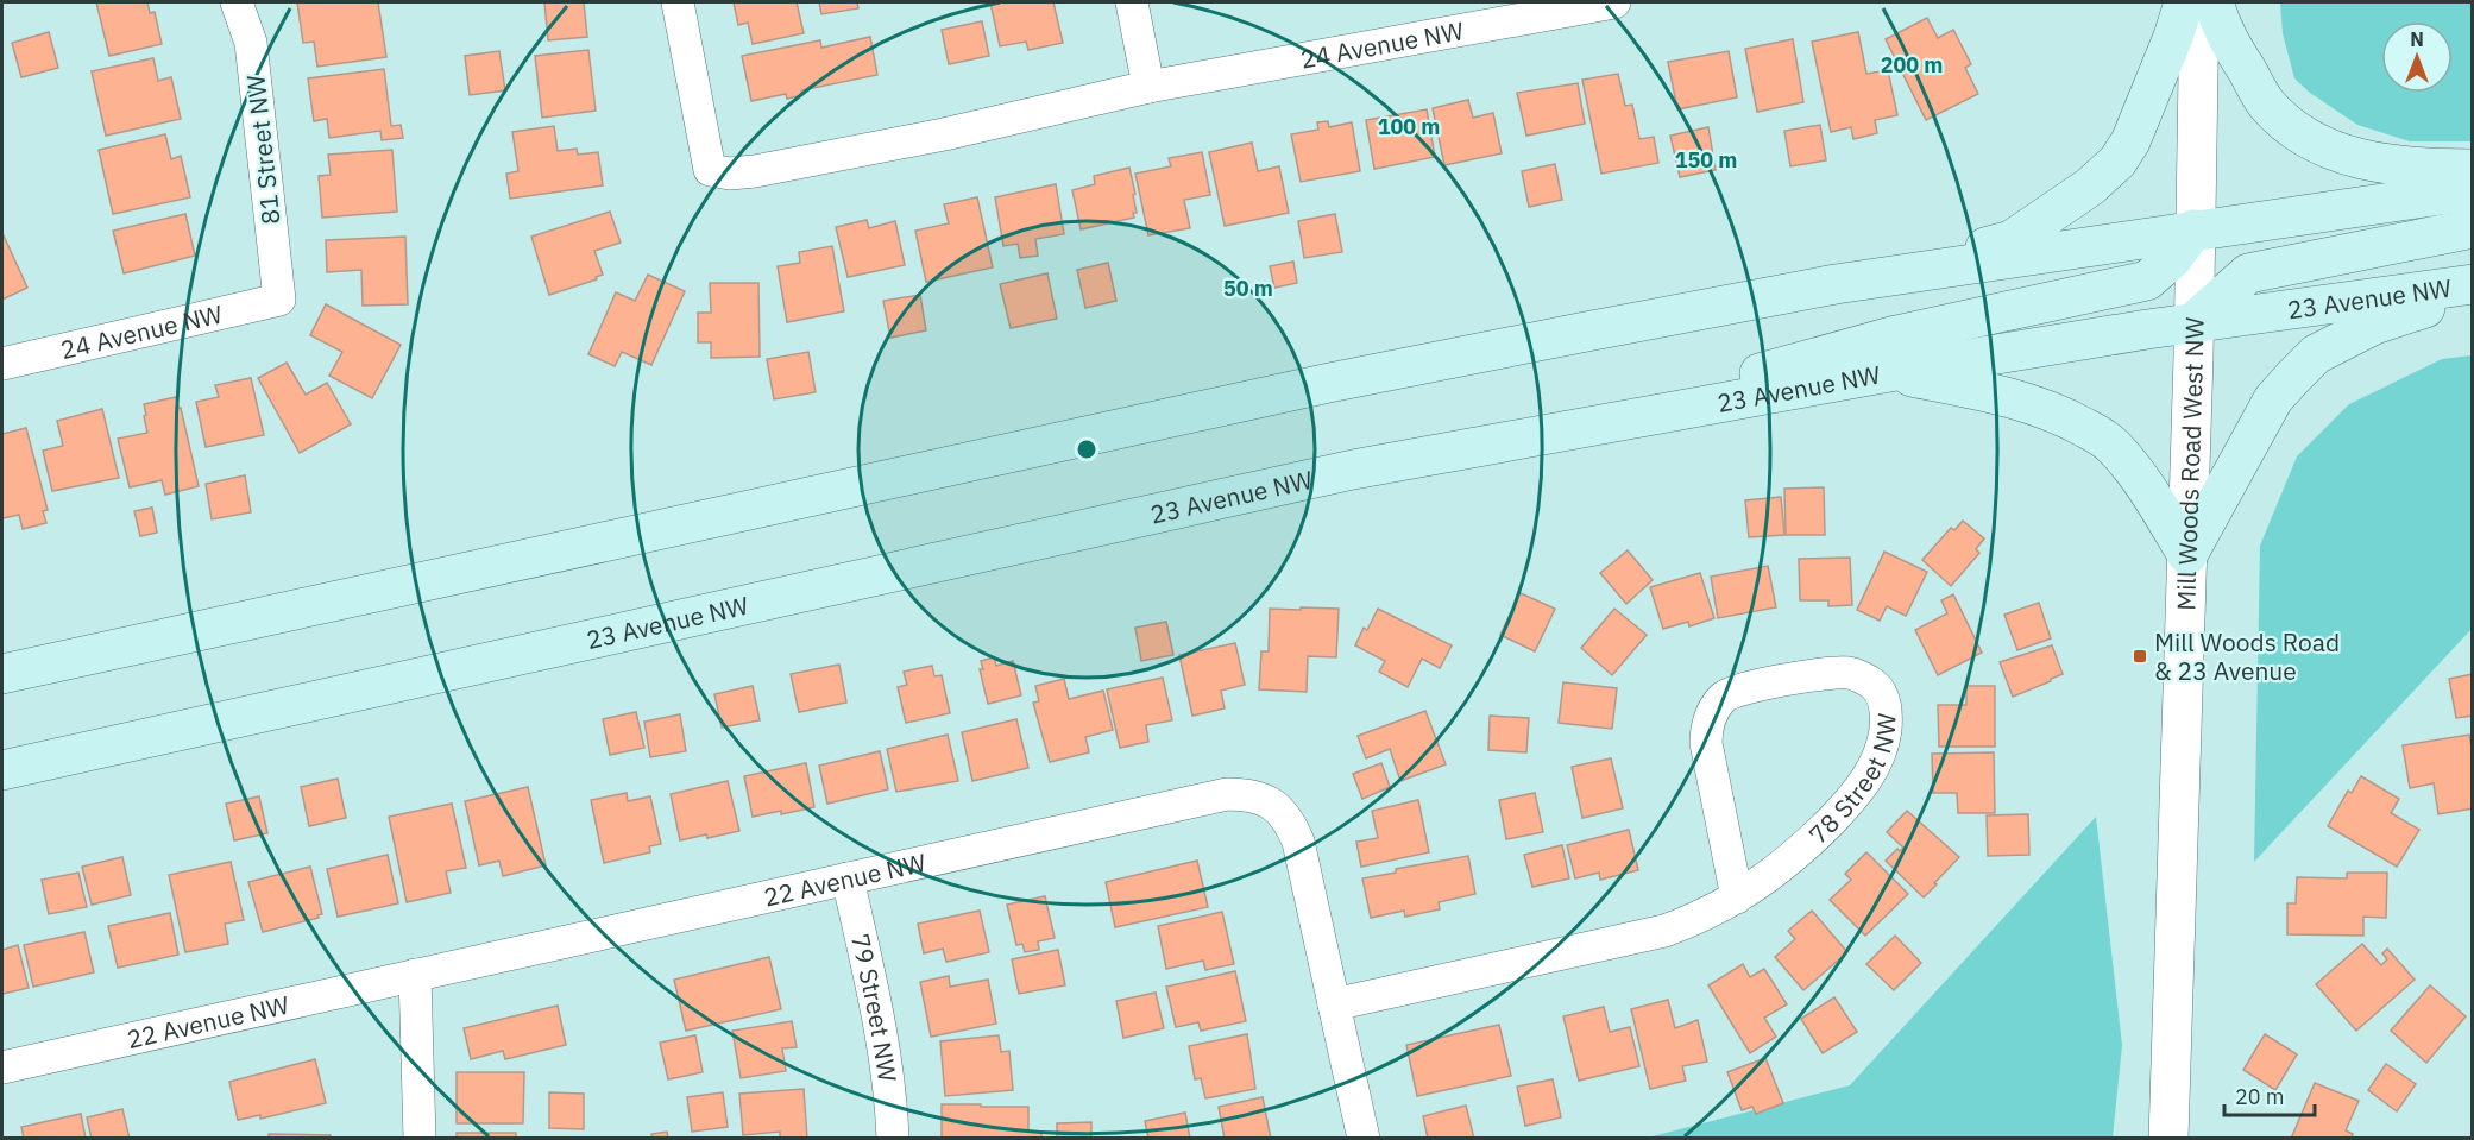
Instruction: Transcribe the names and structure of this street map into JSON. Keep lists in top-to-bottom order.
{
  "streets": {
    "main road": ["23 Avenue NW"],
    "street": [
      "24 Avenue NW",
      "81 Street NW",
      "Mill Woods Road West NW",
      "78 Street NW",
      "22 Avenue NW",
      "79 Street NW"
    ]
  },
  "crossings": [
    ["24 Avenue NW", "81 Street NW"],
    ["23 Avenue NW", "Mill Woods Road West NW"],
    ["78 Street NW", "22 Avenue NW"],
    ["22 Avenue NW", "79 Street NW"]
  ],
  "places": {
    "transit": ["Mill Woods Road & 23 Avenue"]
  },
  "scale_bar": "20 m",
  "north": "top",
  "rings": [
    "200 m",
    "100 m",
    "150 m",
    "50 m"
  ]
}
